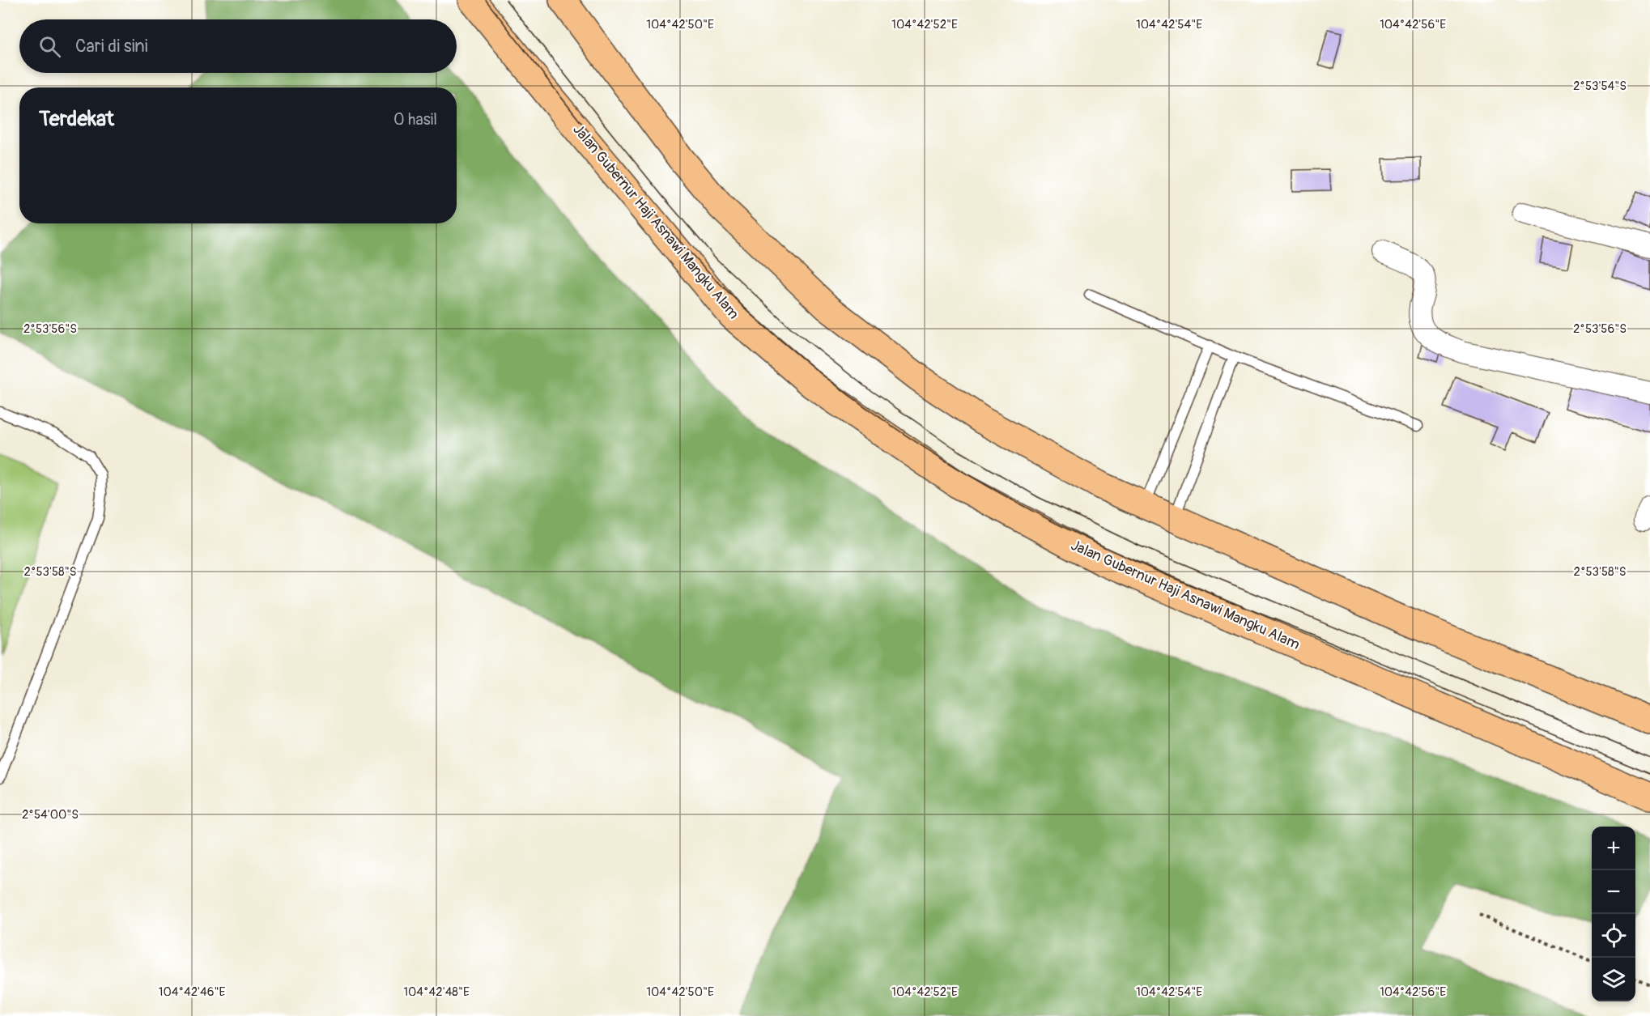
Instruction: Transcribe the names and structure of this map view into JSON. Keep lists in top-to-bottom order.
{
  "streets": {
    "highway": ["Jalan Gubernur Haji Asnawi Mangku Alam"]
  },
  "page": {
    "search": "Cari di sini",
    "heading": ["Terdekat", "0 hasil"],
    "map_buttons": ["+", "−"]
  },
  "coordinates": [
    "104°42'50\"E",
    "104°42'52\"E",
    "104°42'54\"E",
    "104°42'56\"E",
    "2°53'54\"S",
    "2°53'56\"S",
    "2°53'58\"S",
    "2°54'00\"S",
    "104°42'46\"E",
    "104°42'48\"E"
  ]
}
